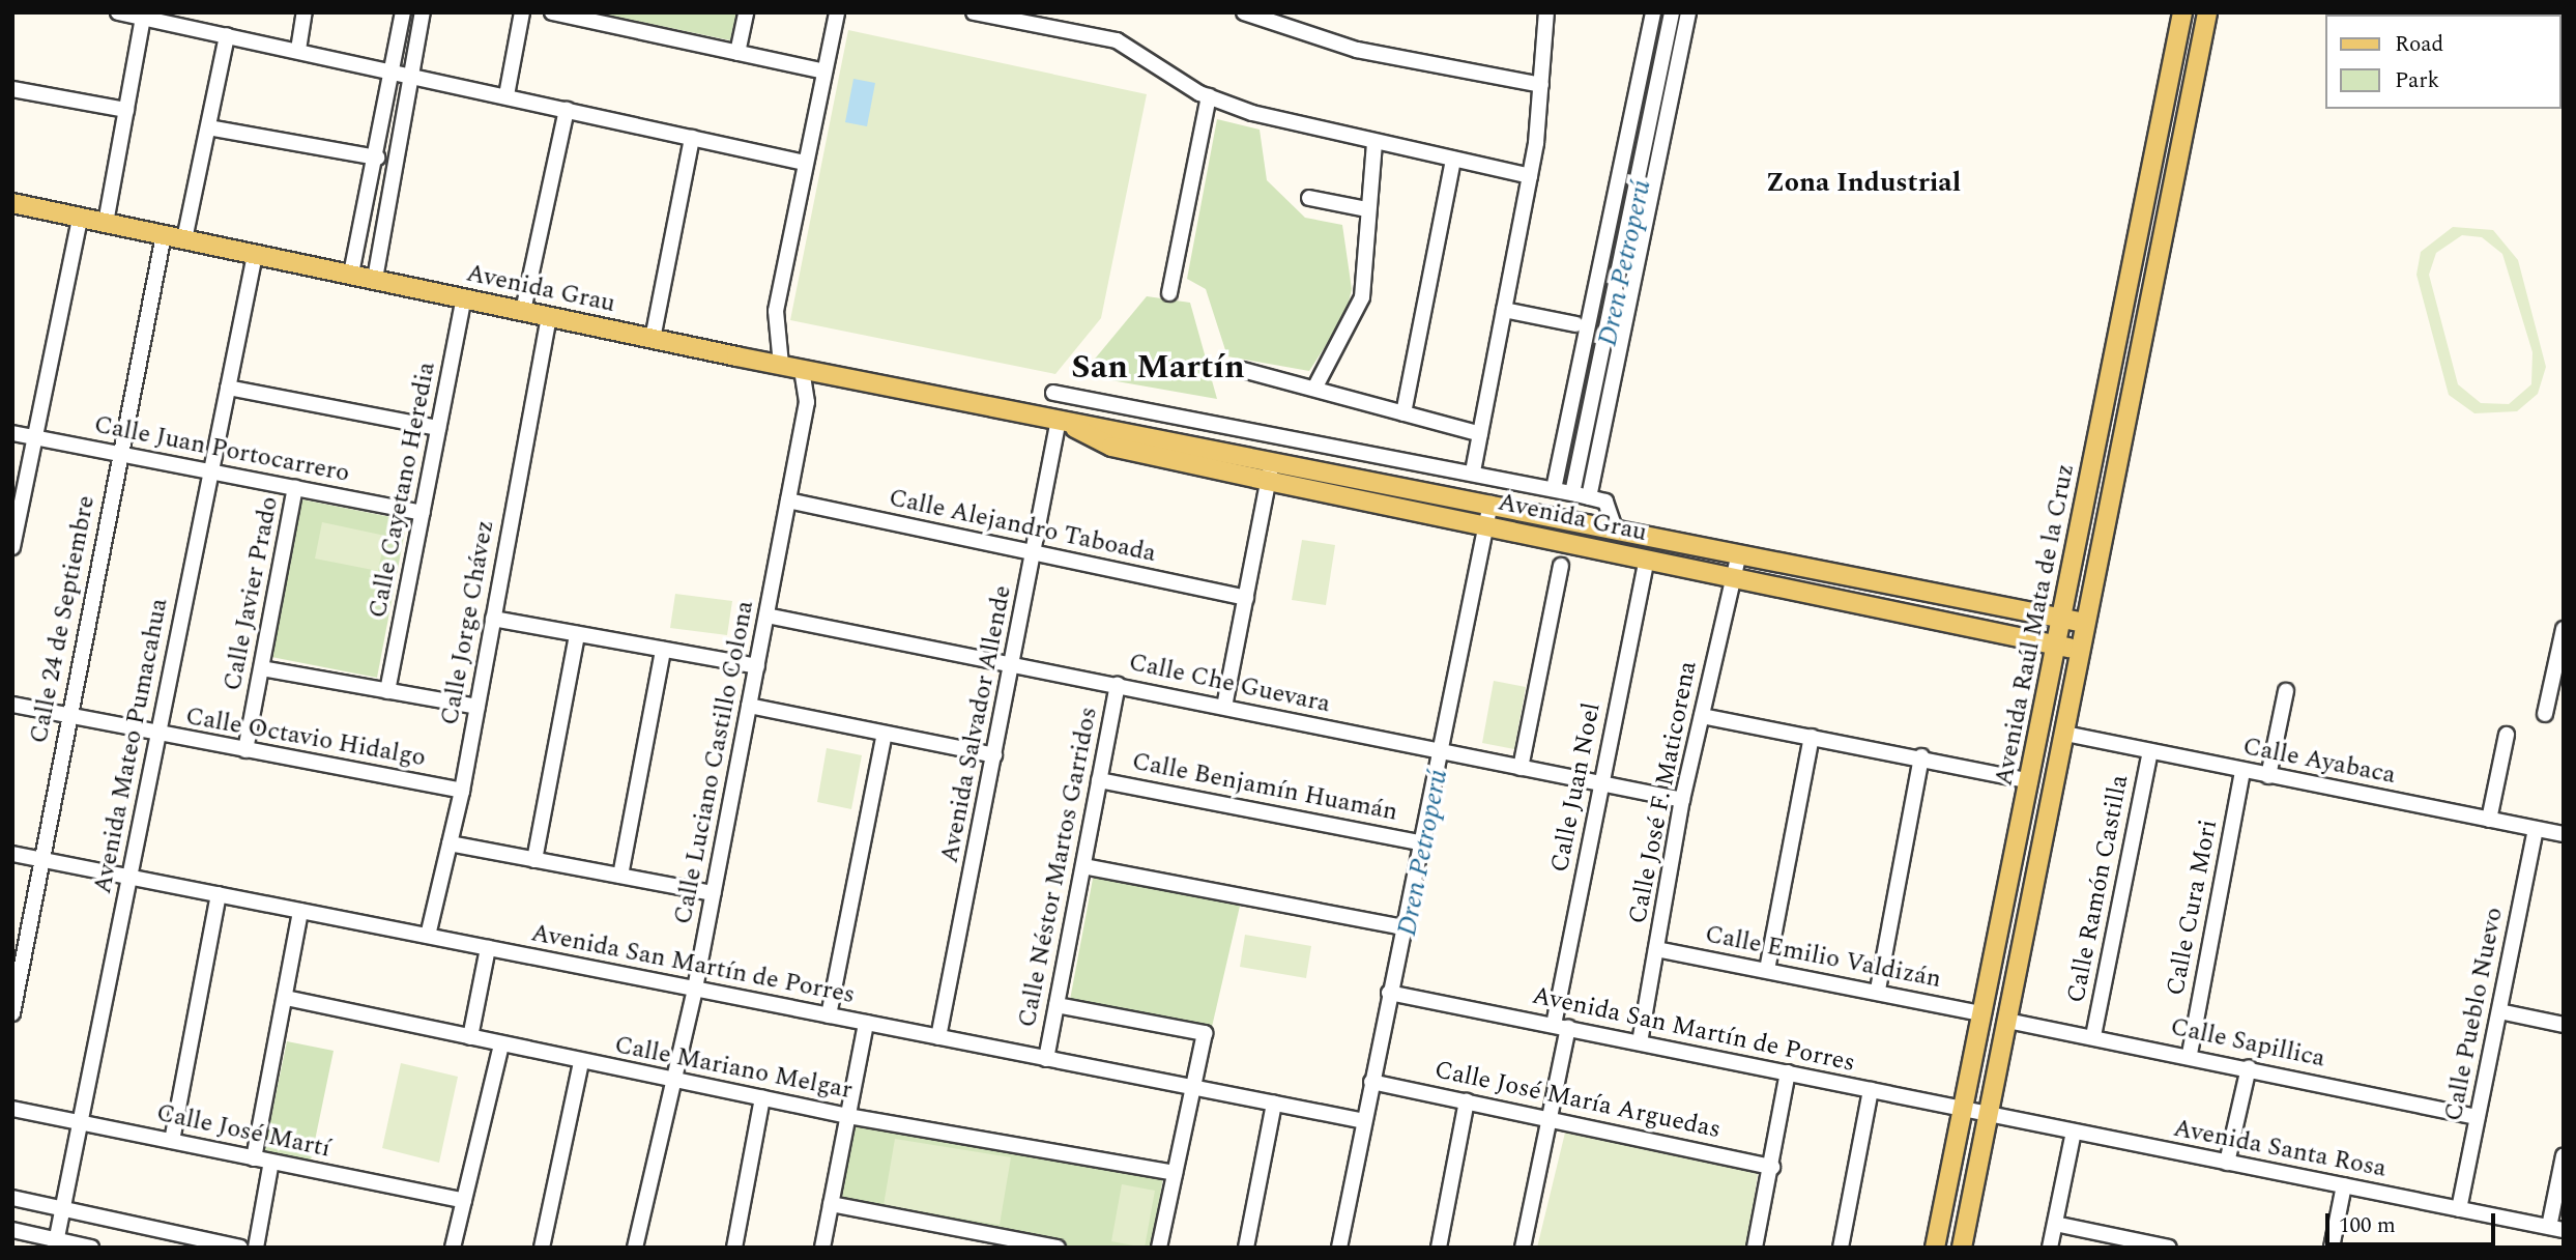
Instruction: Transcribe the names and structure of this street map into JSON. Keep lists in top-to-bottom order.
{
  "streets": {
    "main road": ["Avenida Grau", "Avenida Raúl Mata de la Cruz"],
    "street": [
      "Calle Juan Portocarrero",
      "Calle Cayetano Heredia",
      "Calle Alejandro Taboada",
      "Calle Javier Prado",
      "Calle 24 de Septiembre",
      "Calle Jorge Chávez",
      "Calle Che Guevara",
      "Avenida Salvador Allende",
      "Calle Octavio Hidalgo",
      "Avenida Mateo Pumacahua",
      "Calle Ayabaca",
      "Calle Luciano Castillo Colona",
      "Calle Benjamín Huamán",
      "Calle Juan Noel",
      "Calle José F. Maticorena",
      "Calle Néstor Martos Garridos",
      "Calle Ramón Castilla",
      "Calle Cura Mori",
      "Calle Emilio Valdizán",
      "Avenida San Martín de Porres",
      "Calle Pueblo Nuevo",
      "Calle Sapillica",
      "Calle Mariano Melgar",
      "Calle José María Arguedas",
      "Calle José Martí",
      "Avenida Santa Rosa"
    ]
  },
  "crossings": [
    ["Avenida Grau", "Calle Cayetano Heredia"],
    ["Avenida Grau", "Calle 24 de Septiembre"],
    ["Avenida Grau", "Calle Jorge Chávez"],
    ["Avenida Grau", "Avenida Raúl Mata de la Cruz"],
    ["Avenida Grau", "Avenida Salvador Allende"],
    ["Avenida Grau", "Avenida Mateo Pumacahua"],
    ["Avenida Grau", "Calle Luciano Castillo Colona"],
    ["Avenida Grau", "Calle Juan Noel"],
    ["Avenida Grau", "Calle José F. Maticorena"],
    ["Calle Juan Portocarrero", "Calle Cayetano Heredia"],
    ["Calle Juan Portocarrero", "Calle Javier Prado"],
    ["Calle Juan Portocarrero", "Calle 24 de Septiembre"],
    ["Calle Juan Portocarrero", "Avenida Mateo Pumacahua"],
    ["Calle Alejandro Taboada", "Avenida Salvador Allende"],
    ["Calle Alejandro Taboada", "Calle Luciano Castillo Colona"],
    ["Calle Javier Prado", "Calle Octavio Hidalgo"],
    ["Calle 24 de Septiembre", "Calle Octavio Hidalgo"],
    ["Calle 24 de Septiembre", "Avenida San Martín de Porres"],
    ["Calle Jorge Chávez", "Calle Octavio Hidalgo"],
    ["Calle Jorge Chávez", "Avenida San Martín de Porres"],
    ["Avenida Raúl Mata de la Cruz", "Calle Ayabaca"],
    ["Avenida Raúl Mata de la Cruz", "Calle Emilio Valdizán"],
    ["Avenida Raúl Mata de la Cruz", "Avenida San Martín de Porres"],
    ["Avenida Raúl Mata de la Cruz", "Calle Sapillica"],
    ["Avenida Raúl Mata de la Cruz", "Avenida Santa Rosa"],
    ["Calle Che Guevara", "Avenida Salvador Allende"],
    ["Calle Che Guevara", "Calle Luciano Castillo Colona"],
    ["Calle Che Guevara", "Calle Juan Noel"],
    ["Calle Che Guevara", "Calle José F. Maticorena"],
    ["Calle Che Guevara", "Calle Néstor Martos Garridos"],
    ["Avenida Salvador Allende", "Avenida San Martín de Porres"],
    ["Calle Octavio Hidalgo", "Avenida Mateo Pumacahua"],
    ["Avenida Mateo Pumacahua", "Avenida San Martín de Porres"],
    ["Avenida Mateo Pumacahua", "Calle José Martí"],
    ["Calle Ayabaca", "Calle Ramón Castilla"],
    ["Calle Ayabaca", "Calle Cura Mori"],
    ["Calle Ayabaca", "Calle Pueblo Nuevo"],
    ["Calle Luciano Castillo Colona", "Avenida San Martín de Porres"],
    ["Calle Luciano Castillo Colona", "Calle Mariano Melgar"],
    ["Calle Benjamín Huamán", "Calle Néstor Martos Garridos"],
    ["Calle Juan Noel", "Avenida San Martín de Porres"],
    ["Calle Juan Noel", "Calle José María Arguedas"],
    ["Calle José F. Maticorena", "Calle Emilio Valdizán"],
    ["Calle José F. Maticorena", "Avenida San Martín de Porres"],
    ["Calle Néstor Martos Garridos", "Avenida San Martín de Porres"],
    ["Calle Ramón Castilla", "Calle Sapillica"],
    ["Calle Cura Mori", "Calle Sapillica"],
    ["Avenida San Martín de Porres", "Avenida Santa Rosa"],
    ["Calle Pueblo Nuevo", "Calle Sapillica"],
    ["Calle Pueblo Nuevo", "Avenida Santa Rosa"]
  ],
  "districts": ["Zona Industrial", "San Martín"],
  "water": ["Dren Petroperú"],
  "legend": ["Road", "Park"],
  "scale_bar": "100 m"
}
